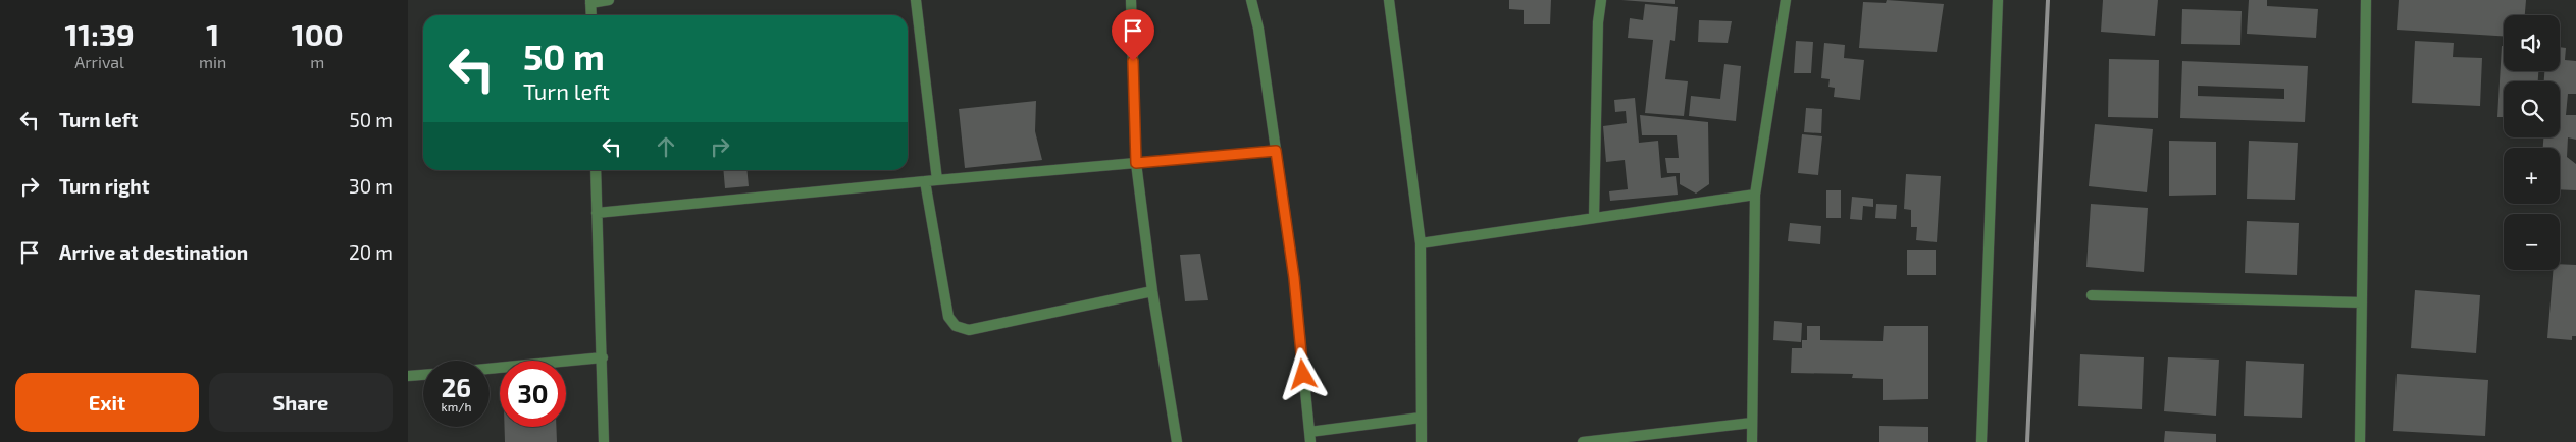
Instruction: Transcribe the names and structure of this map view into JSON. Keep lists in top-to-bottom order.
{
  "page": {
    "eta": [
      "11:39",
      "Arrival",
      "1",
      "min",
      "100",
      "m"
    ],
    "map_buttons": ["+", "−"],
    "turn": ["50 m", "Turn left"],
    "list": [
      {
        "name": "Turn left",
        "value": "50 m"
      },
      {
        "name": "Turn right",
        "value": "30 m"
      },
      {
        "name": "Arrive at destination",
        "value": "20 m"
      }
    ],
    "speed": "26 km/h",
    "limit": "30",
    "buttons": ["Exit", "Share"]
  }
}
